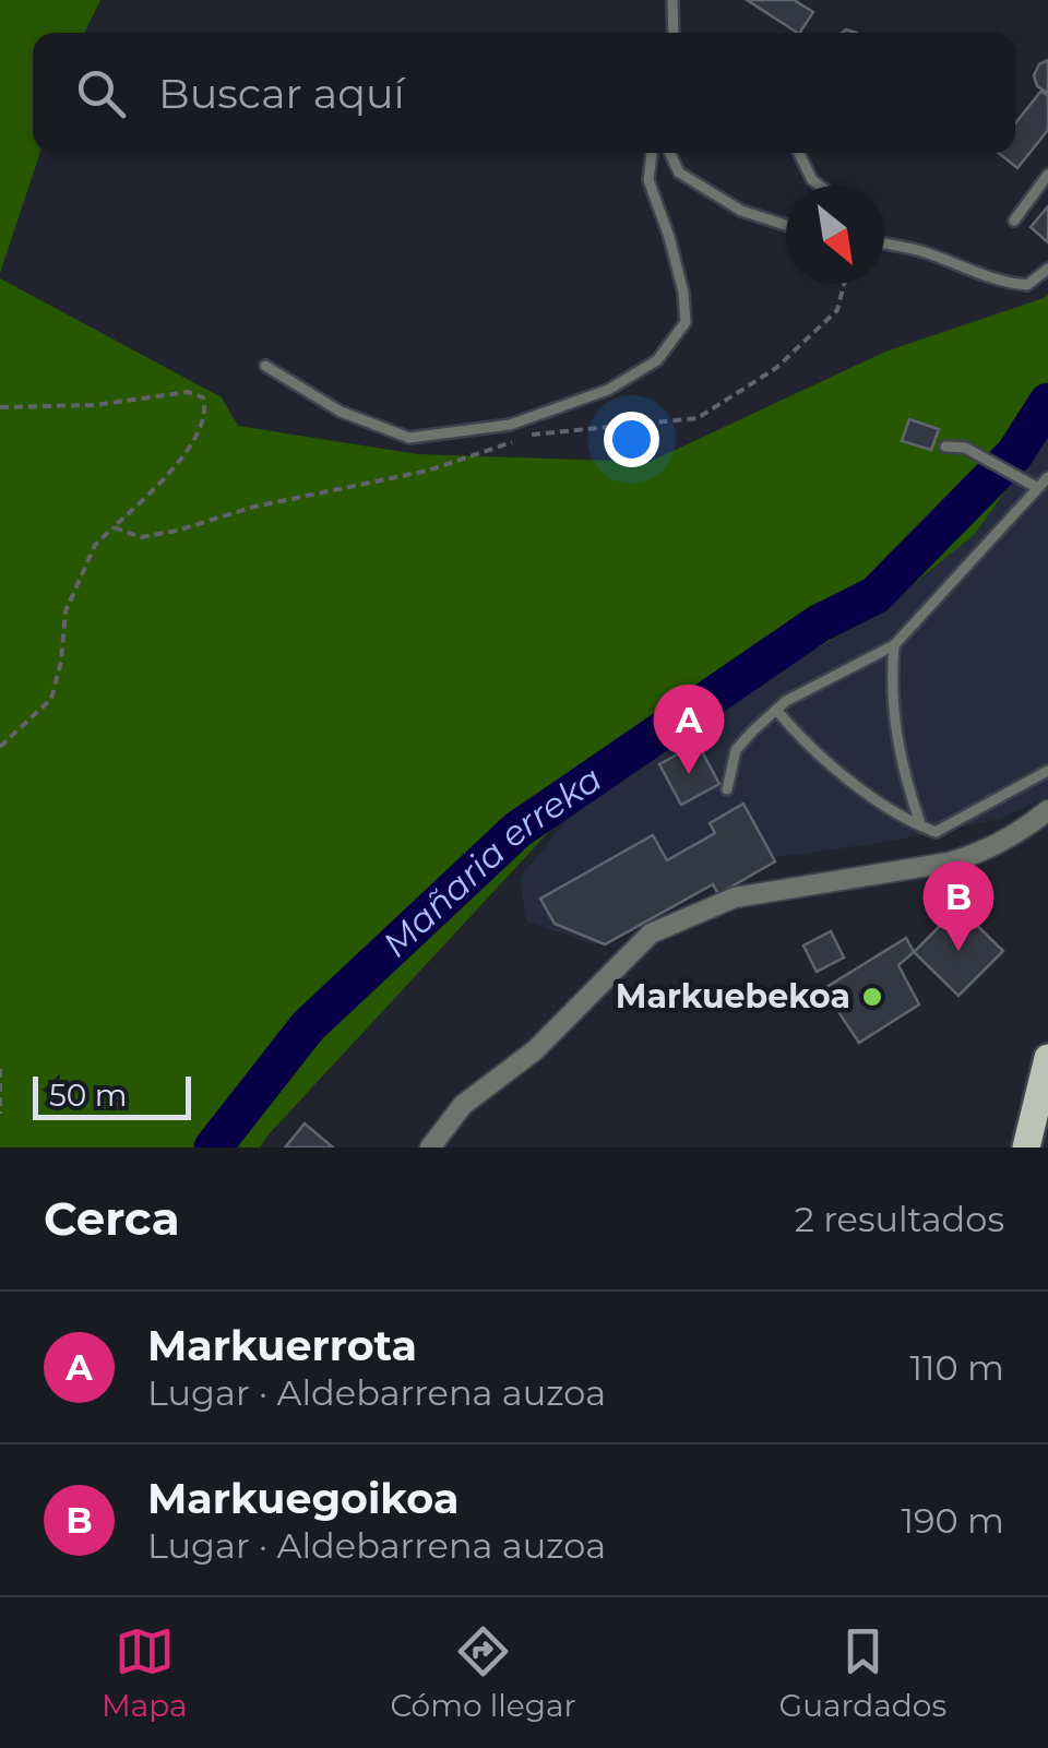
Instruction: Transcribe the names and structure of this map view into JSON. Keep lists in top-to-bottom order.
{
  "water": ["Mañaria erreka"],
  "places": ["Markuebekoa"],
  "scale_bar": "50 m",
  "north": "bottom right",
  "page": {
    "search": "Buscar aquí",
    "pins": ["A", "B"],
    "scale": "50 m",
    "heading": ["Cerca", "2 resultados"],
    "list": [
      {
        "mark": "A",
        "name": "Markuerrota",
        "note": "Lugar · Aldebarrena auzoa",
        "value": "110 m"
      },
      {
        "mark": "B",
        "name": "Markuegoikoa",
        "note": "Lugar · Aldebarrena auzoa",
        "value": "190 m"
      }
    ],
    "nav": ["Mapa", "Cómo llegar", "Guardados"]
  }
}
